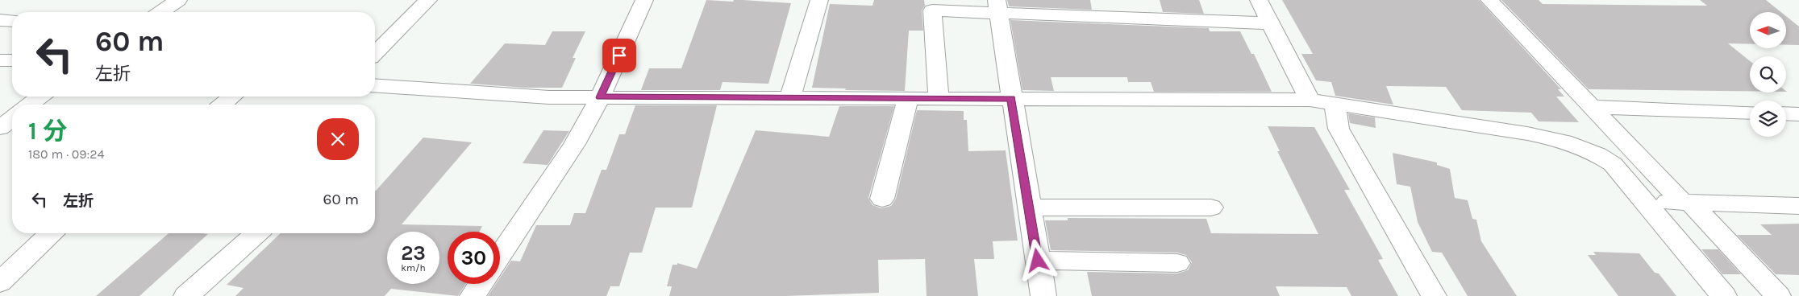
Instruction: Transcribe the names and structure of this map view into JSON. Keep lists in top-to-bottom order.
{
  "north": "left",
  "page": {
    "turn": ["60 m", "左折"],
    "heading": ["1 分", "180 m · 09:24"],
    "list": [
      {
        "name": "左折",
        "value": "60 m"
      }
    ],
    "speed": "23 km/h",
    "limit": "30"
  }
}
